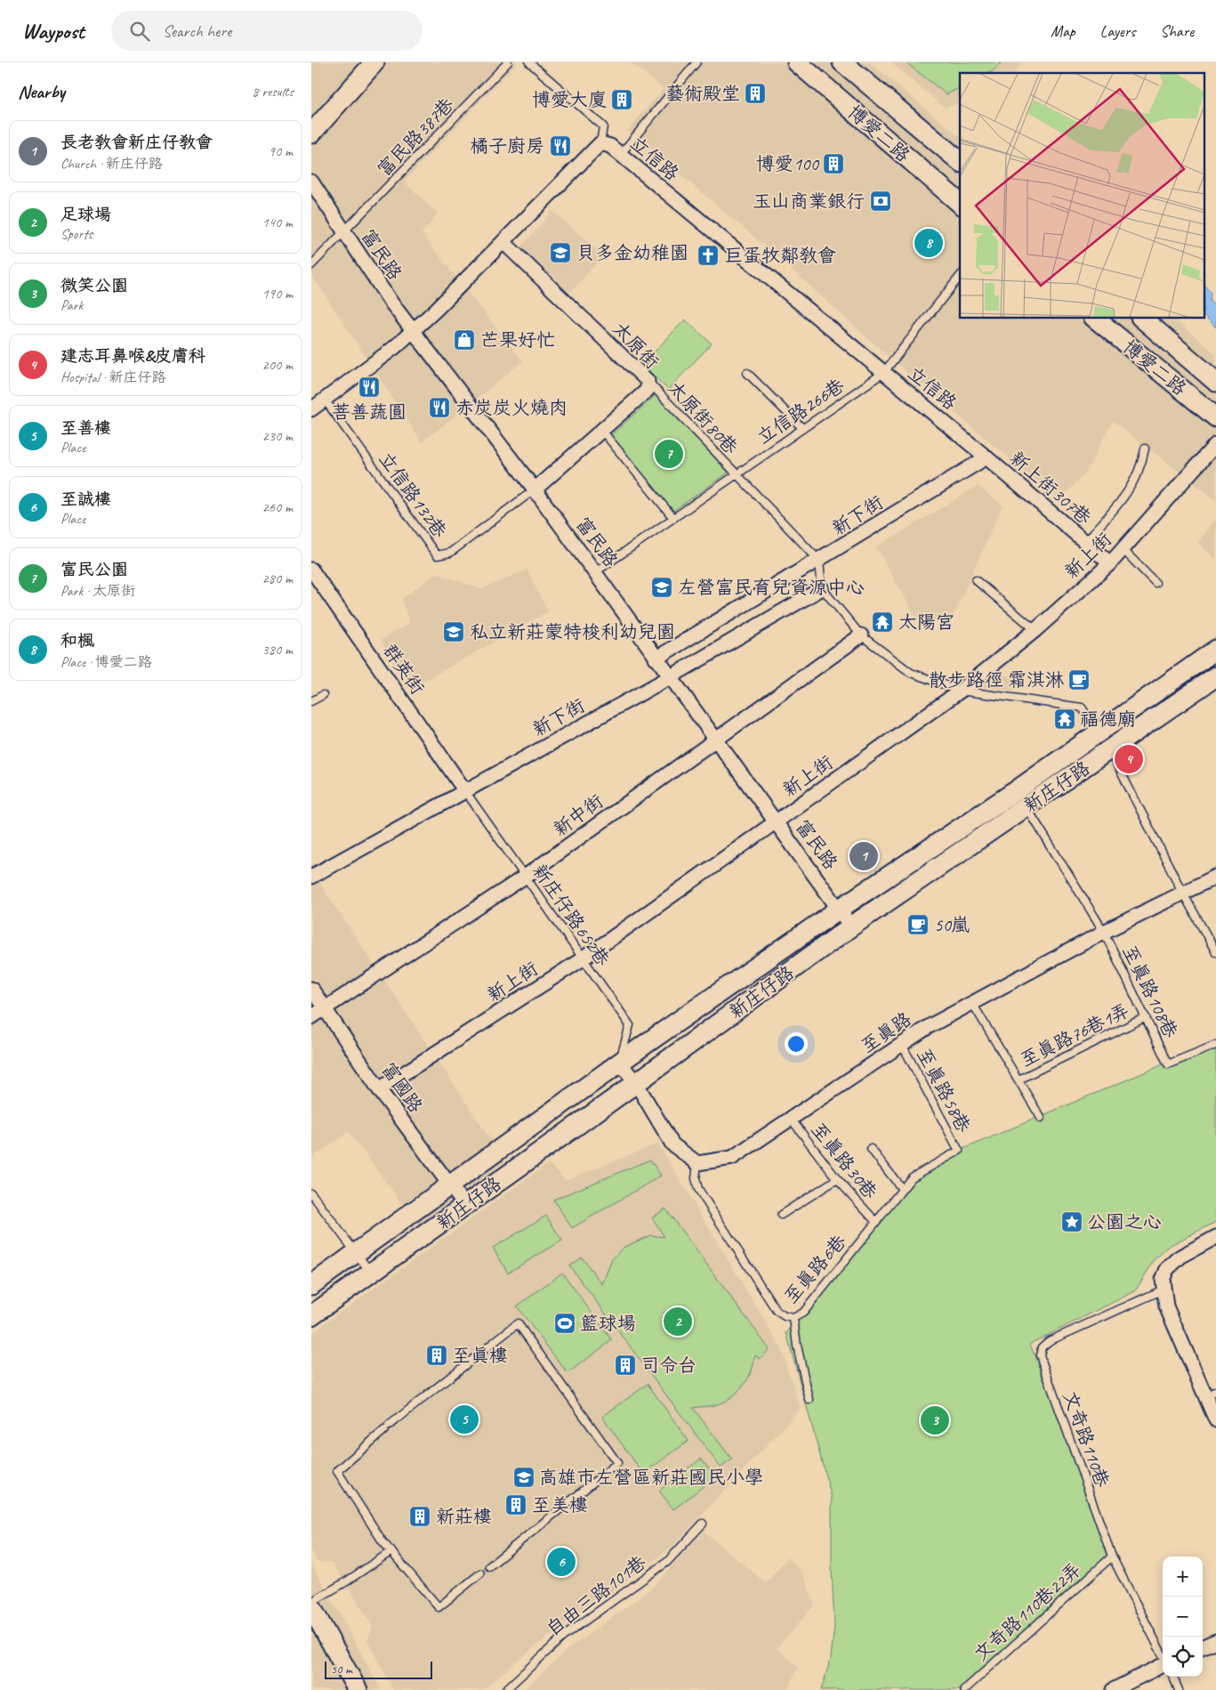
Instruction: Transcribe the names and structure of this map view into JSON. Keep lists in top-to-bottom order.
{
  "streets": {
    "street": [
      "博愛二路",
      "立信路",
      "富民路",
      "太原街",
      "新上街307巷",
      "新下街",
      "新上街",
      "群英街",
      "新庄仔路",
      "新中街",
      "至真路",
      "富國路"
    ],
    "lane": [
      "富民路387巷",
      "立信路266巷",
      "太原街80巷",
      "立信路132巷",
      "新庄仔路652巷",
      "至真路108巷",
      "至真路76巷1弄",
      "至真路58巷",
      "至真路30巷",
      "至真路6巷",
      "文奇路110巷",
      "自由三路101巷",
      "文奇路110巷22弄"
    ]
  },
  "crossings": [
    ["富民路387巷", "富民路"],
    ["立信路", "富民路"],
    ["立信路", "太原街"],
    ["立信路", "立信路266巷"],
    ["立信路", "新上街307巷"],
    ["立信路", "立信路132巷"],
    ["立信路", "新下街"],
    ["富民路", "太原街"],
    ["富民路", "立信路266巷"],
    ["富民路", "立信路132巷"],
    ["富民路", "新下街"],
    ["富民路", "新上街"],
    ["富民路", "新庄仔路"],
    ["富民路", "新中街"],
    ["太原街", "太原街80巷"],
    ["太原街", "立信路132巷"],
    ["立信路266巷", "太原街80巷"],
    ["太原街80巷", "新下街"],
    ["新上街307巷", "新下街"],
    ["新上街307巷", "新上街"],
    ["新下街", "群英街"],
    ["新下街", "新庄仔路652巷"],
    ["新上街", "新庄仔路652巷"],
    ["新上街", "富國路"],
    ["群英街", "新庄仔路652巷"],
    ["新庄仔路", "新庄仔路652巷"],
    ["新庄仔路", "至真路108巷"],
    ["新庄仔路", "富國路"],
    ["新中街", "新庄仔路652巷"],
    ["新中街", "富國路"],
    ["至真路108巷", "至真路"],
    ["至真路108巷", "至真路76巷1弄"],
    ["至真路", "至真路58巷"],
    ["至真路", "至真路30巷"],
    ["至真路", "至真路6巷"],
    ["至真路58巷", "至真路6巷"],
    ["至真路30巷", "至真路6巷"],
    ["文奇路110巷", "文奇路110巷22弄"]
  ],
  "places": {
    "building": [
      "藝術殿堂",
      "博愛大廈",
      "博愛100",
      "至真樓",
      "司令台",
      "至美樓",
      "新莊樓"
    ],
    "restaurant": ["橘子廚房", "菩善蔬圓", "赤炭炭火燒肉"],
    "bank": ["玉山商業銀行"],
    "school or university": [
      "貝多金幼稚園",
      "左營富民育兒資源中心",
      "私立新莊蒙特梭利幼兒園",
      "高雄市左營區新莊國民小學"
    ],
    "church": ["巨蛋牧鄰教會"],
    "shop": ["芒果好忙"],
    "temple": ["太陽宮", "福德廟"],
    "cafe": ["散步路徑 霜淇淋", "50嵐"],
    "place": ["公園之心"],
    "sports": ["籃球場"]
  },
  "scale_bar": "50 m",
  "page": {
    "header": "Waypost",
    "search": "Search here",
    "nav": ["Map", "Layers", "Share"],
    "heading": ["Nearby", "8 results"],
    "list": [
      {
        "mark": "1",
        "name": "長老教會新庄仔教會",
        "note": "Church · 新庄仔路",
        "value": "90 m"
      },
      {
        "mark": "2",
        "name": "足球場",
        "note": "Sports",
        "value": "140 m"
      },
      {
        "mark": "3",
        "name": "微笑公園",
        "note": "Park",
        "value": "190 m"
      },
      {
        "mark": "4",
        "name": "建志耳鼻喉&皮膚科",
        "note": "Hospital · 新庄仔路",
        "value": "200 m"
      },
      {
        "mark": "5",
        "name": "至善樓",
        "note": "Place",
        "value": "230 m"
      },
      {
        "mark": "6",
        "name": "至誠樓",
        "note": "Place",
        "value": "260 m"
      },
      {
        "mark": "7",
        "name": "富民公園",
        "note": "Park · 太原街",
        "value": "280 m"
      },
      {
        "mark": "8",
        "name": "和楓",
        "note": "Place · 博愛二路",
        "value": "380 m"
      }
    ],
    "pins": [
      "8",
      "7",
      "4",
      "1",
      "2",
      "5",
      "3",
      "6"
    ],
    "map_buttons": ["+", "−"],
    "scale": "50 m"
  }
}
